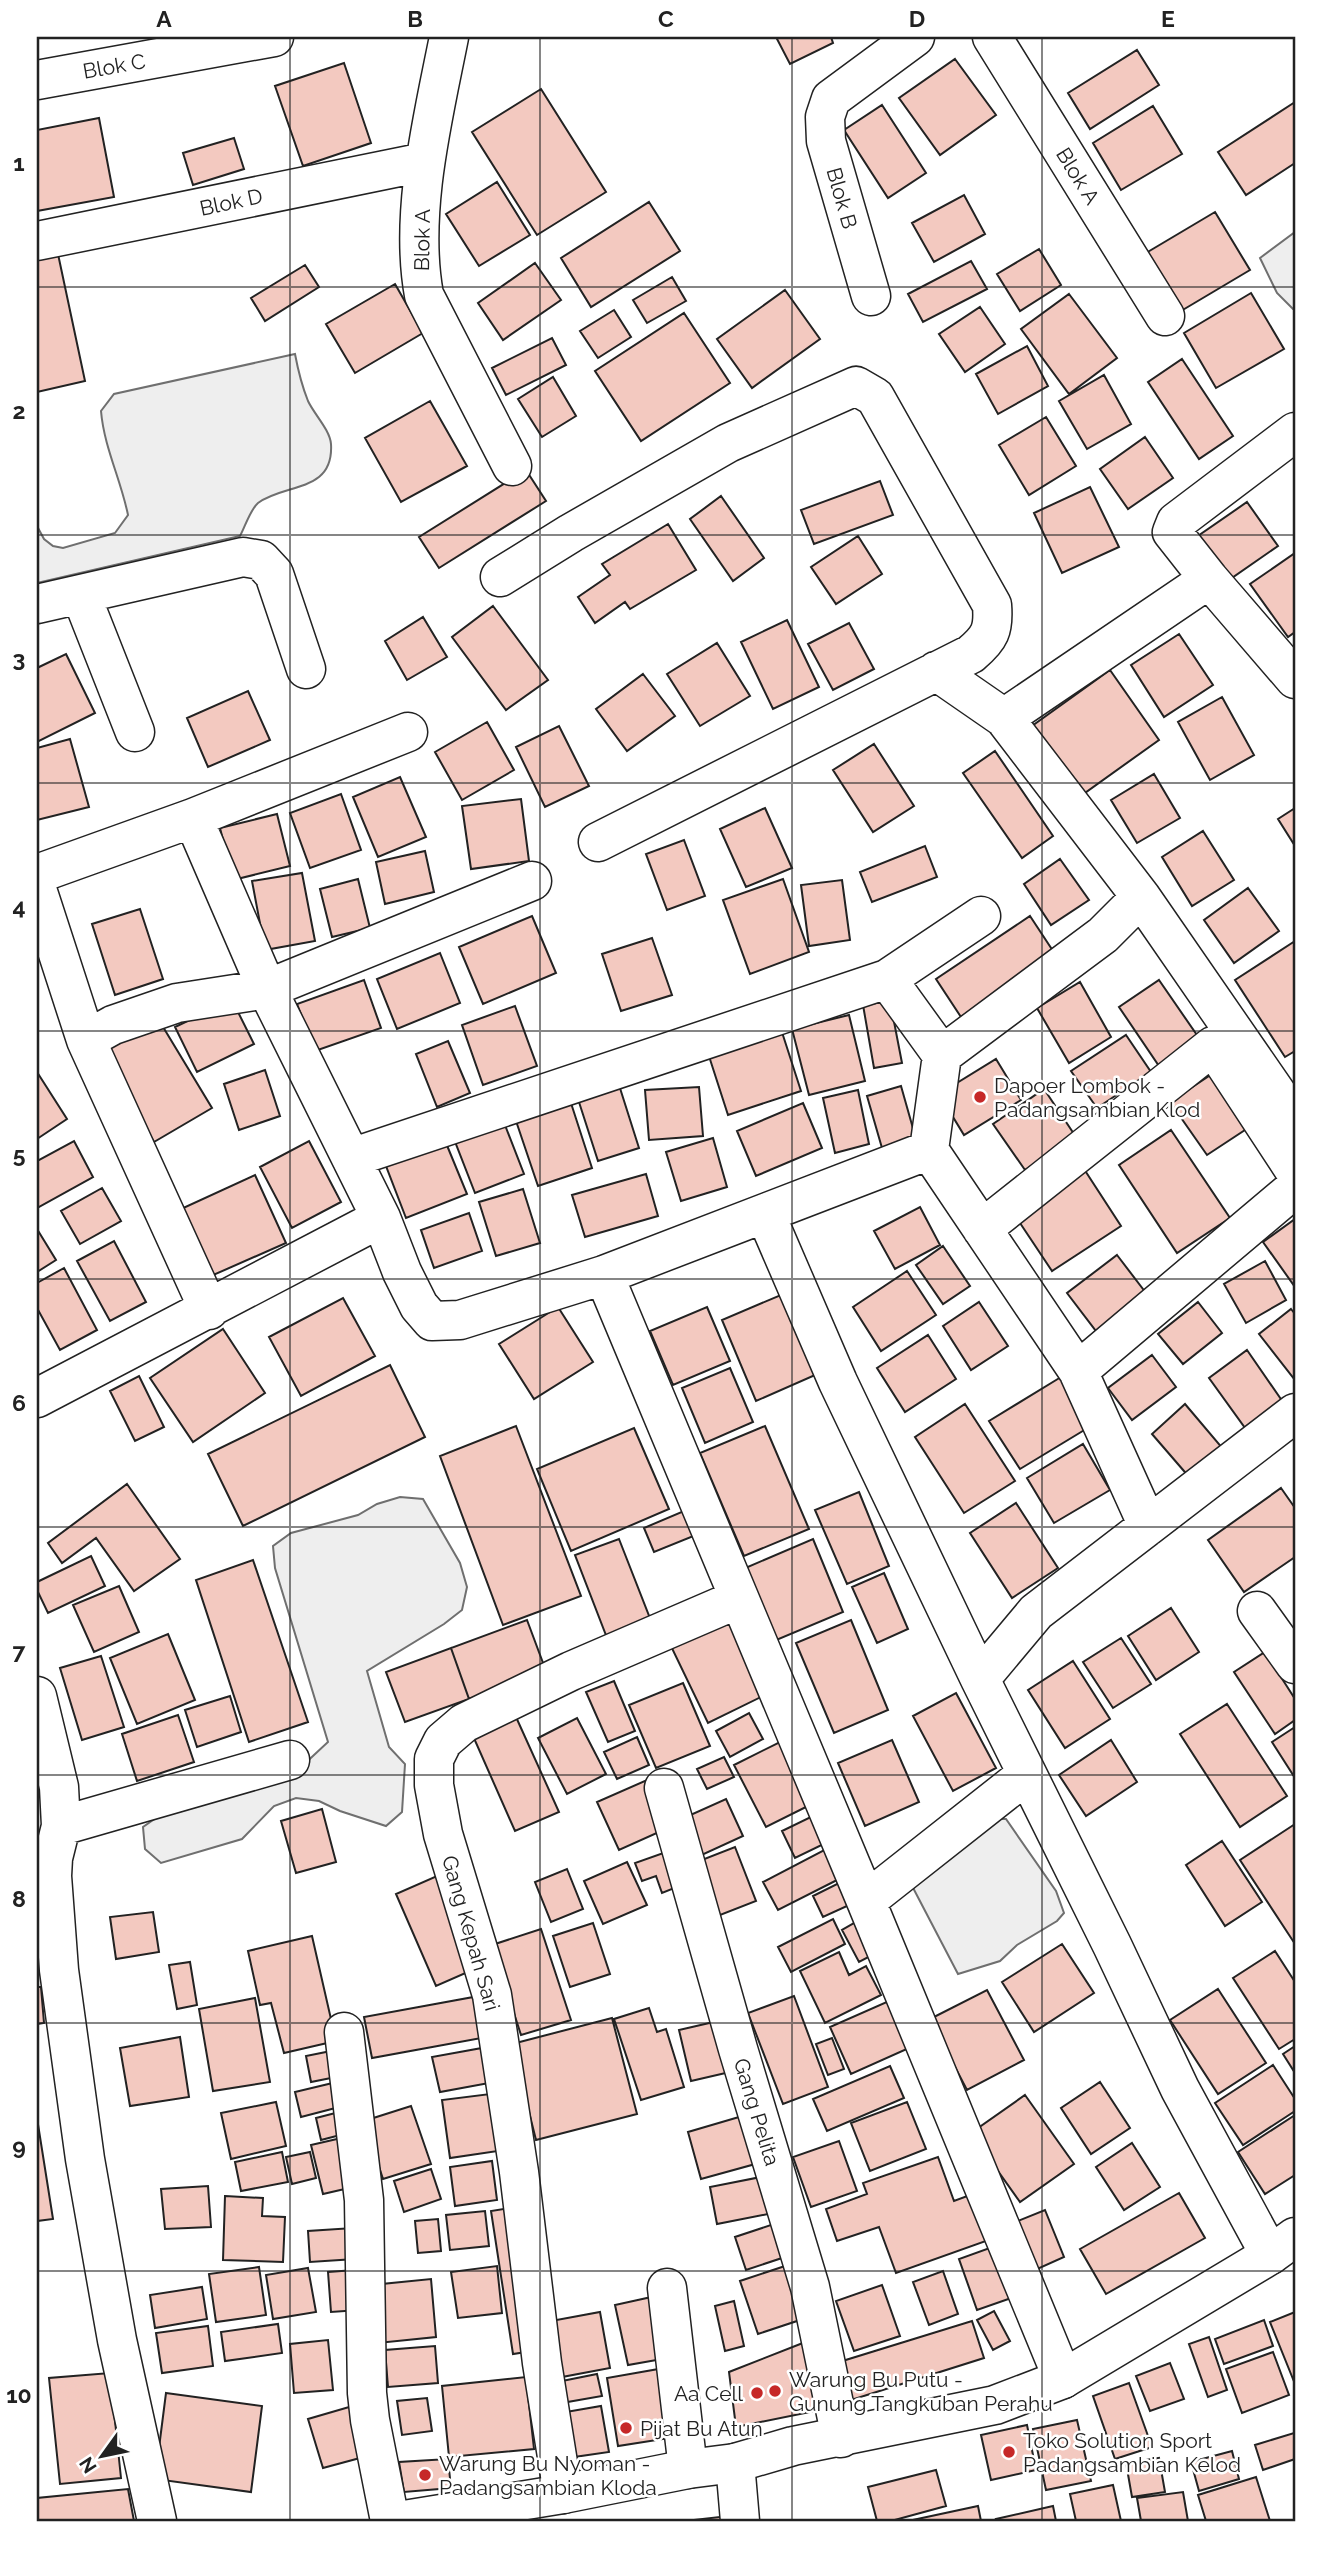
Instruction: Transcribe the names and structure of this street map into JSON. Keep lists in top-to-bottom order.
{
  "streets": {
    "street": [
      "Blok C",
      "Blok A",
      "Blok B",
      "Blok D",
      "Gang Kepah Sari",
      "Gang Pelita"
    ]
  },
  "crossings": [
    ["Blok A", "Blok D"]
  ],
  "places": [
    "Dapoer Lombok - Padangsambian Klod",
    "Warung Bu Putu - Gunung Tangkuban Perahu",
    "Aa Cell",
    "Pijat Bu Atun",
    "Toko Solution Sport Padangsambian Kelod",
    "Warung Bu Nyoman - Padangsambian Kloda"
  ],
  "north": "bottom left",
  "grid": {
    "columns": [
      "A",
      "B",
      "C",
      "D",
      "E"
    ],
    "rows": [
      "1",
      "2",
      "3",
      "4",
      "5",
      "6",
      "7",
      "8",
      "9",
      "10"
    ]
  }
}
